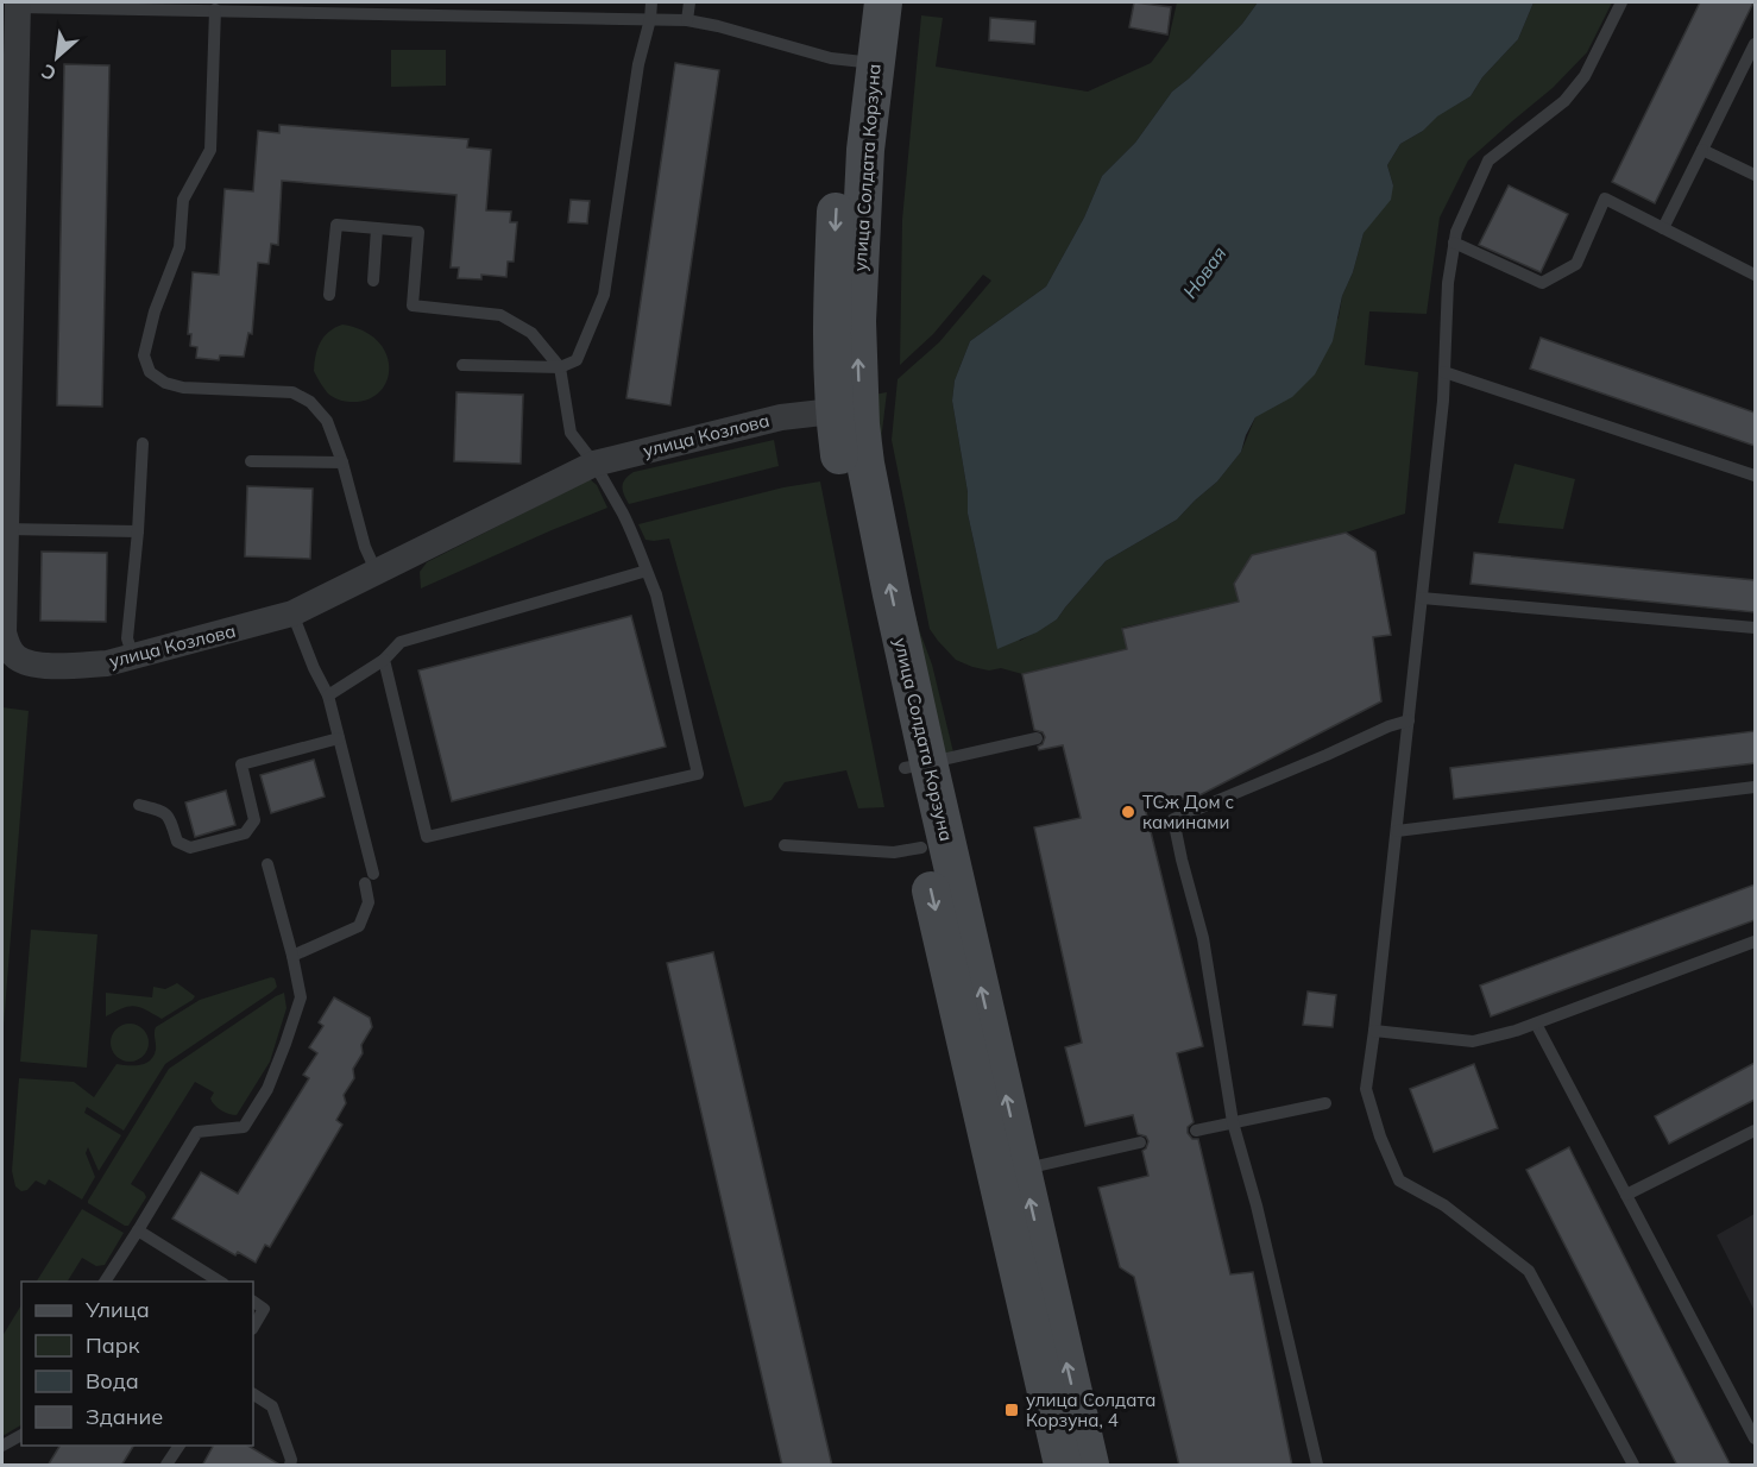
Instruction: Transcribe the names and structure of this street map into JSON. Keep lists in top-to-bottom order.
{
  "streets": {
    "street": ["улица Солдата Корзуна", "улица Козлова"]
  },
  "crossings": [
    ["улица Солдата Корзуна", "улица Козлова"]
  ],
  "water": ["Новая"],
  "places": {
    "other": ["ТСж Дом с каминами"],
    "transit": ["улица Солдата Корзуна, 4"]
  },
  "legend": [
    "Улица",
    "Парк",
    "Вода",
    "Здание"
  ],
  "north": "bottom left"
}
